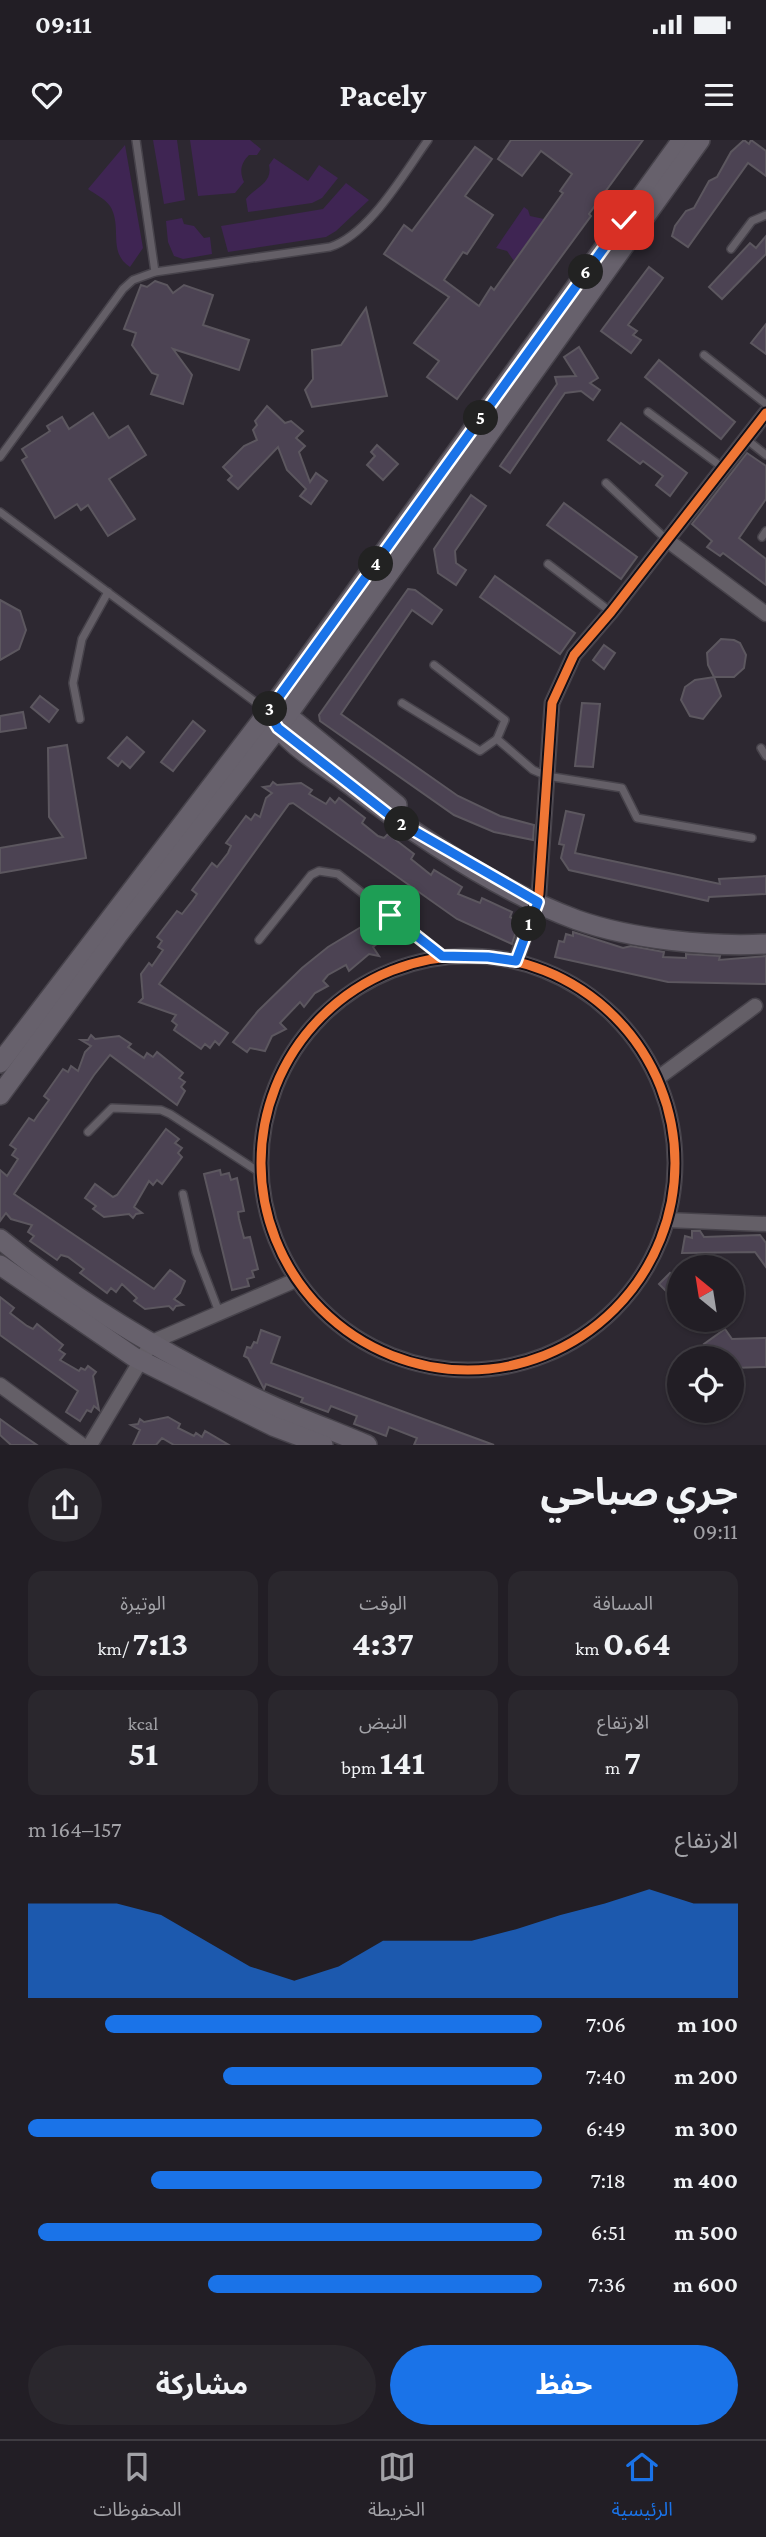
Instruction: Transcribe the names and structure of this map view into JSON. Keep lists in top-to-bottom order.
{
  "north": "top left",
  "page": {
    "status": "09:11",
    "header": "Pacely",
    "pins": [
      "6",
      "5",
      "4",
      "3",
      "2",
      "1"
    ],
    "heading": ["جري صباحي", "09:11"],
    "stats": [
      ["المسافة", "0.64 km"],
      ["الوقت", "4:37"],
      ["الوتيرة", "7:13 /km"],
      ["الارتفاع", "7 m"],
      ["النبض", "141 bpm"],
      ["kcal", "51"]
    ],
    "chart": ["الارتفاع", "157–164 m"],
    "list": [
      {
        "name": "100 m",
        "note": "7:06"
      },
      {
        "name": "200 m",
        "note": "7:40"
      },
      {
        "name": "300 m",
        "note": "6:49"
      },
      {
        "name": "400 m",
        "note": "7:18"
      },
      {
        "name": "500 m",
        "note": "6:51"
      },
      {
        "name": "600 m",
        "note": "7:36"
      }
    ],
    "buttons": ["حفظ", "مشاركة"],
    "tabs": ["الرئيسية", "الخريطة", "المحفوظات"]
  }
}
